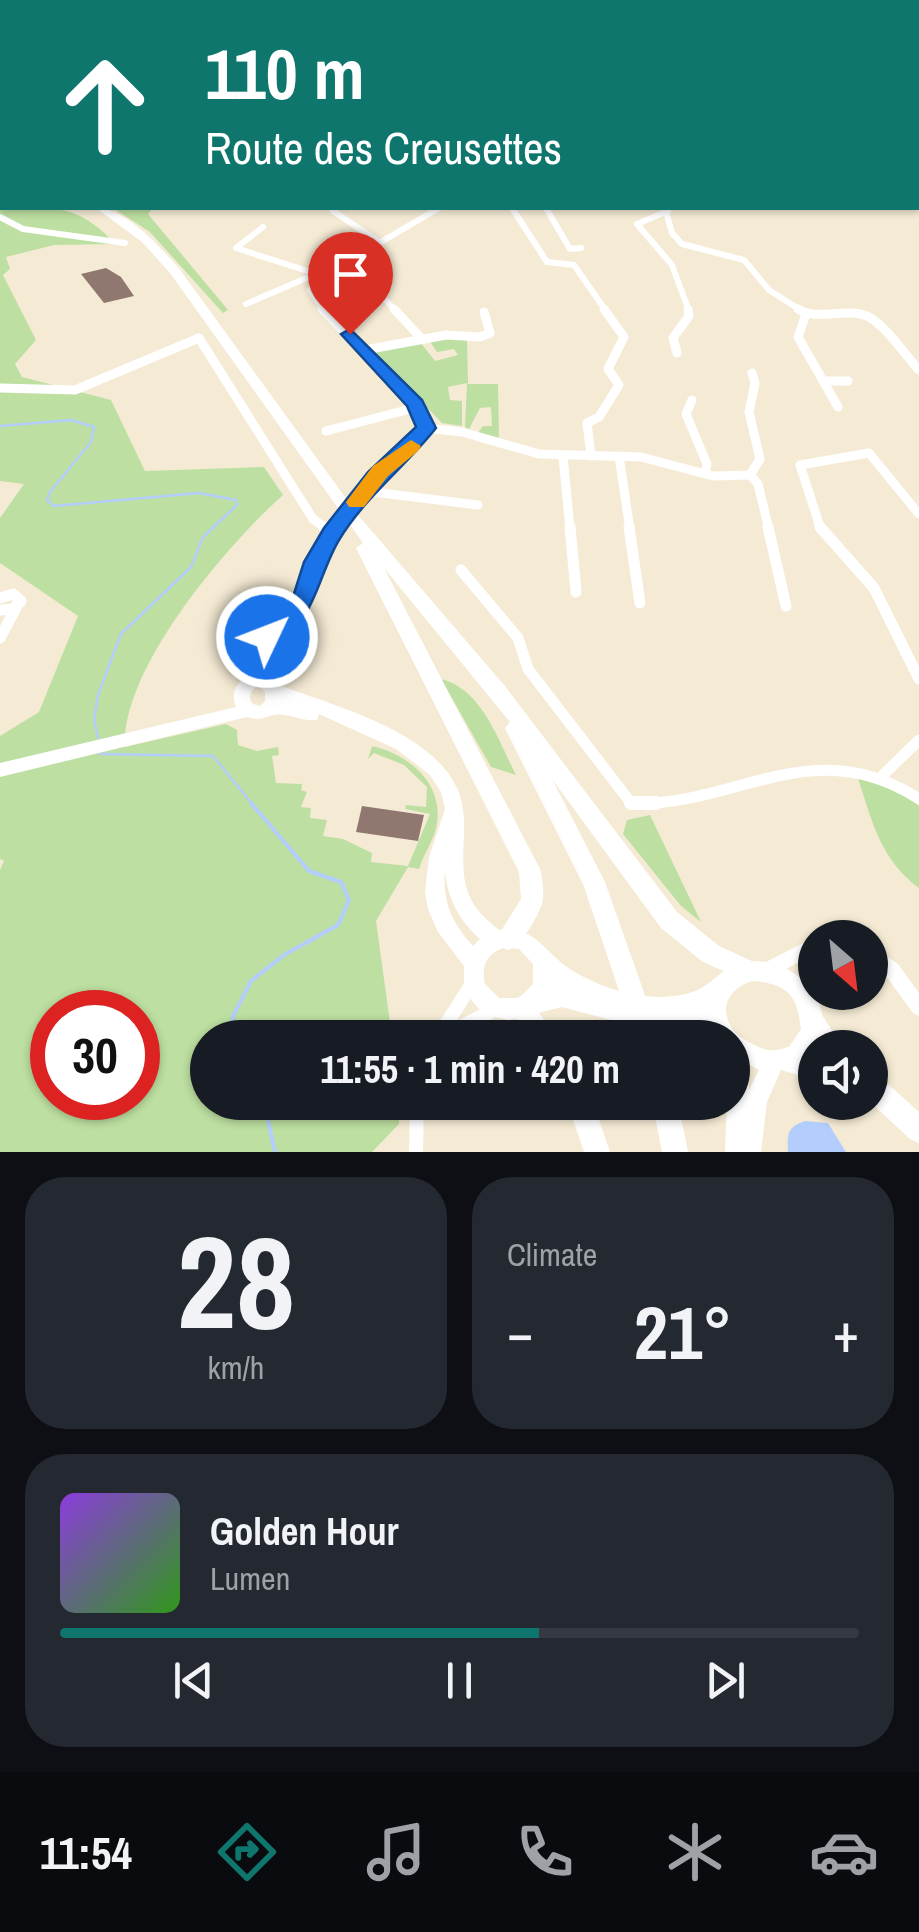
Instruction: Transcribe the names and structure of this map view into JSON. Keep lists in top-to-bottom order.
{
  "north": "bottom right",
  "page": {
    "turn": ["110 m", "Route des Creusettes"],
    "limit": "30",
    "trip": "11:55 · 1 min · 420 m",
    "tile": [
      ["28", "km/h"],
      "Climate"
    ],
    "heat": ["−", "21°", "+"],
    "song": ["Golden Hour", "Lumen"],
    "tabs": "11:54"
  }
}
